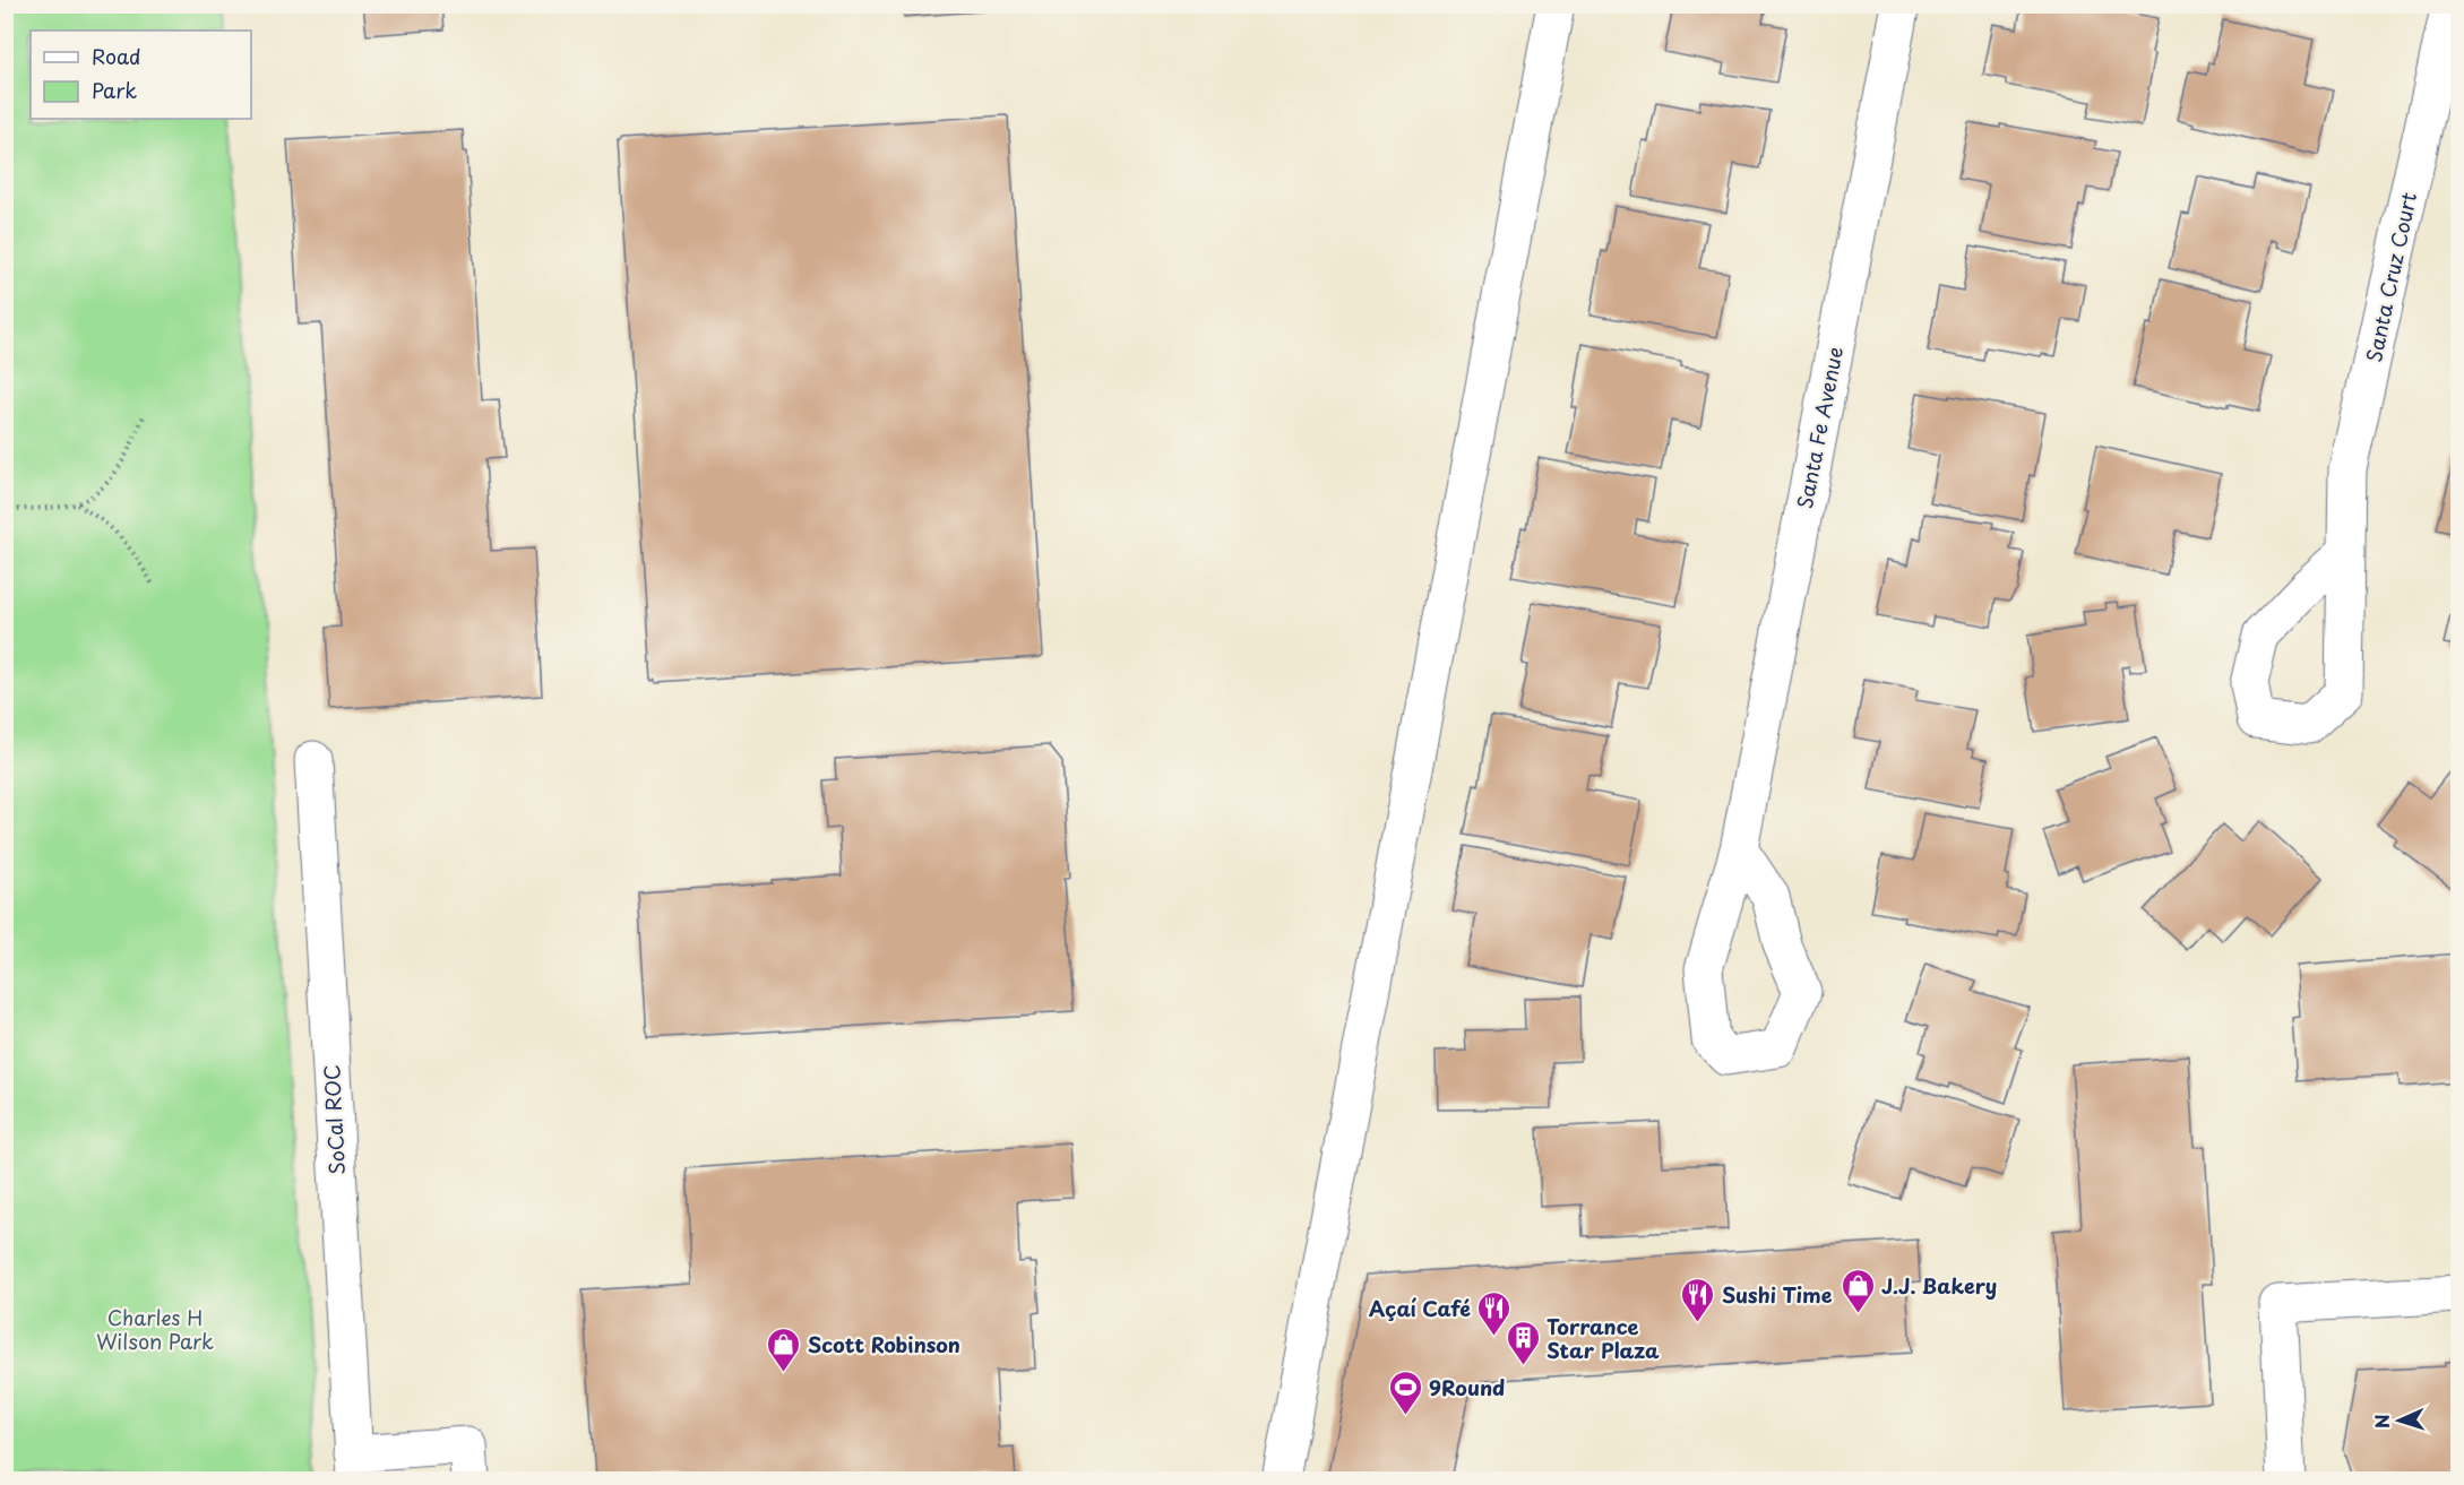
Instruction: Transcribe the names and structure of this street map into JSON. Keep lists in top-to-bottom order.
{
  "streets": {
    "street": ["Santa Cruz Court", "Santa Fe Avenue", "SoCal ROC"]
  },
  "parks": ["Charles H Wilson Park"],
  "places": {
    "shop": ["J.J. Bakery", "Scott Robinson"],
    "restaurant": ["Sushi Time", "Açaí Café"],
    "building": ["Torrance Star Plaza"],
    "sports": ["9Round"]
  },
  "legend": ["Road", "Park"],
  "north": "left"
}
